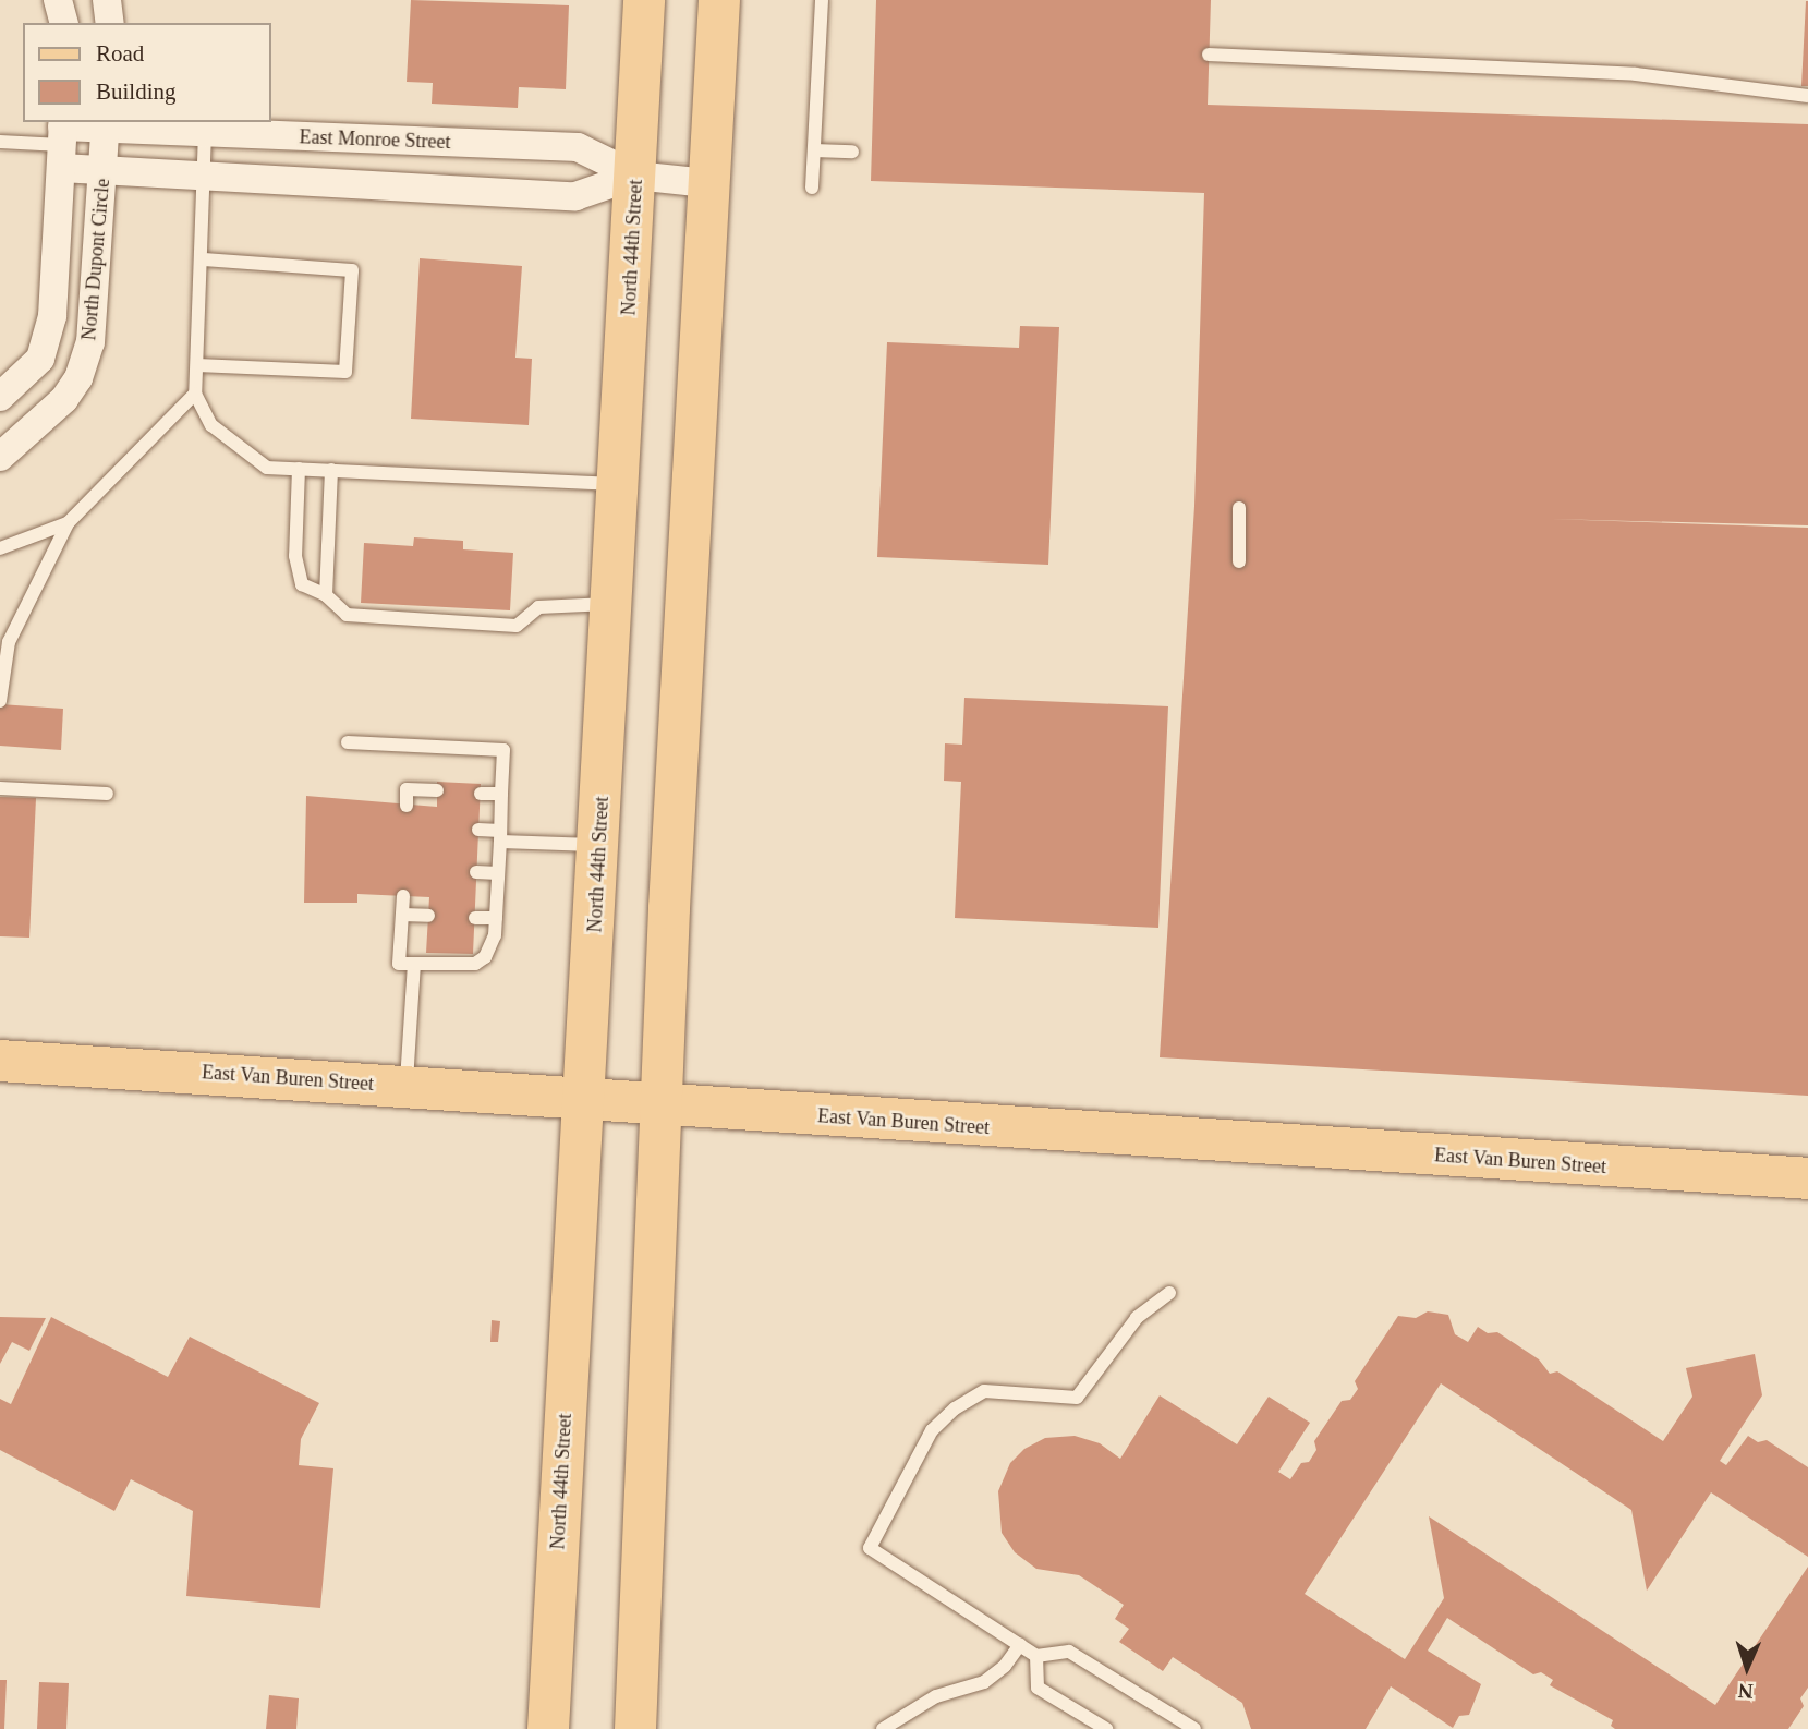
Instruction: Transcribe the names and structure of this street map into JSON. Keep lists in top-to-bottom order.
{
  "streets": {
    "main road": ["North 44th Street", "East Van Buren Street"],
    "street": ["East Monroe Street", "North Dupont Circle"]
  },
  "crossings": [
    ["East Monroe Street", "North 44th Street"],
    ["East Monroe Street", "North Dupont Circle"],
    ["North 44th Street", "East Van Buren Street"]
  ],
  "legend": ["Road", "Building"],
  "north": "bottom"
}
